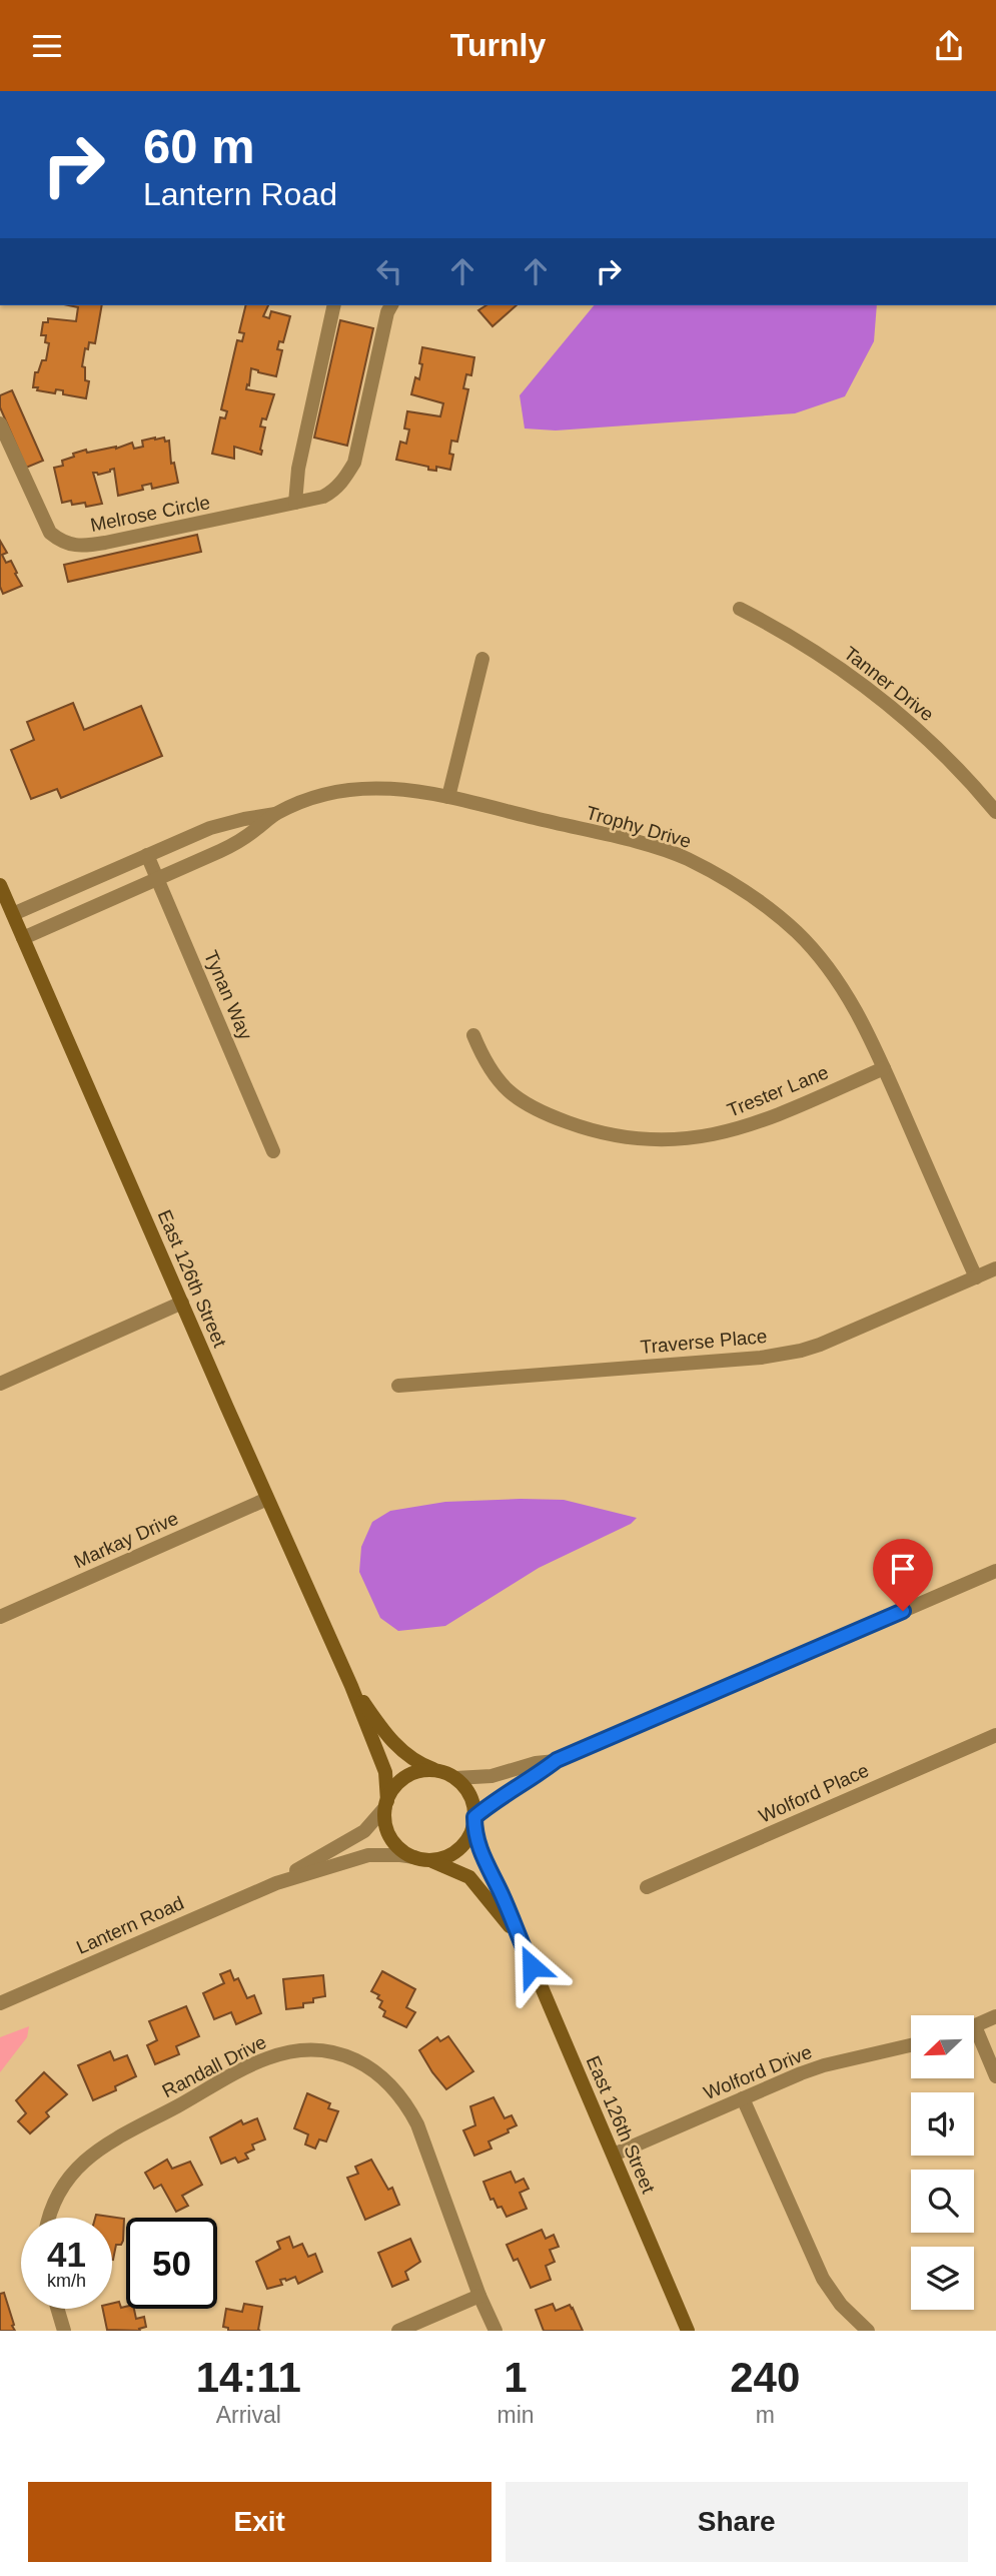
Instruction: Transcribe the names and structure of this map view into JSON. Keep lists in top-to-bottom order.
{
  "streets": {
    "main road": ["East 126th Street"],
    "street": [
      "Melrose Circle",
      "Tanner Drive",
      "Trophy Drive",
      "Tynan Way",
      "Trester Lane",
      "Traverse Place",
      "Markay Drive",
      "Wolford Place",
      "Lantern Road",
      "Randall Drive",
      "Wolford Drive"
    ]
  },
  "crossings": [
    ["Trophy Drive", "Tynan Way"],
    ["Trophy Drive", "Trester Lane"],
    ["Trophy Drive", "East 126th Street"],
    ["Trophy Drive", "Traverse Place"],
    ["East 126th Street", "Markay Drive"],
    ["East 126th Street", "Lantern Road"],
    ["East 126th Street", "Wolford Drive"]
  ],
  "north": "bottom left",
  "page": {
    "header": "Turnly",
    "turn": ["60 m", "Lantern Road"],
    "speed": "41 km/h",
    "limit": "50",
    "eta": [
      "14:11",
      "Arrival",
      "1",
      "min",
      "240",
      "m"
    ],
    "buttons": ["Exit", "Share"]
  }
}
